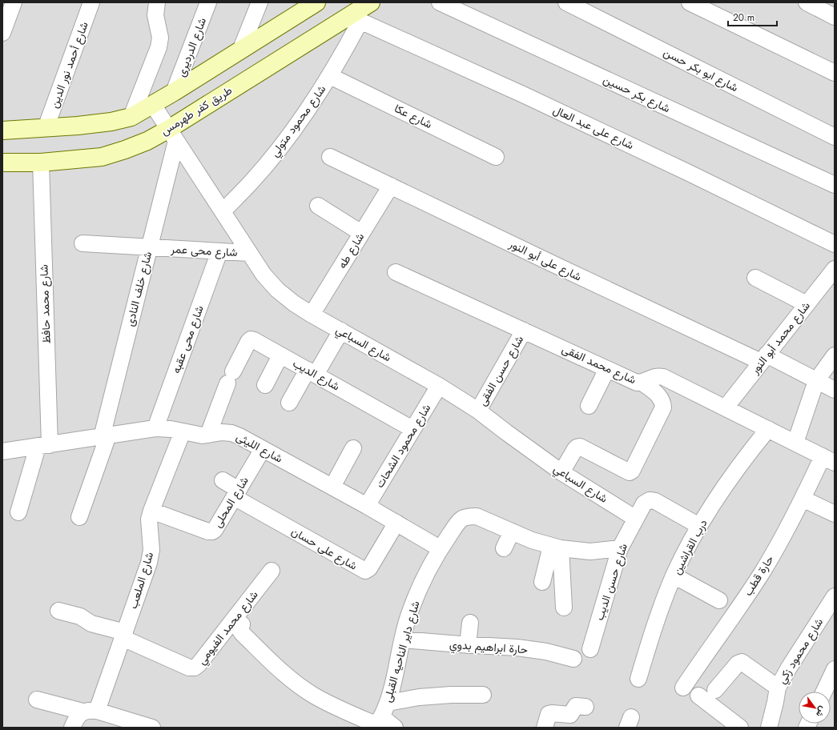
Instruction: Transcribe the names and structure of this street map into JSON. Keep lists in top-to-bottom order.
{
  "streets": {
    "street": [
      "شارع الدرديرى",
      "شارع أحمد نور الدين",
      "شارع ابو بكر حسن",
      "شارع بكر حسين",
      "طريق كفر طهرمس",
      "شارع عكا",
      "شارع محمود متولي",
      "شارع على عبد العال",
      "شارع محى عمر",
      "شارع طه",
      "شارع على أبو النور",
      "شارع خلف النادى",
      "شارع محمد حافظ",
      "شارع محمد أبو النور",
      "شارع محى عقبه",
      "شارع السباعي",
      "شارع محمد الفقى",
      "شارع حسن الفقى",
      "شارع الديب",
      "شارع محمود الشحات",
      "شارع الليثى",
      "شارع المحلى",
      "درب القراشين",
      "شارع على حسان",
      "حارة قطب",
      "شارع الملعب",
      "شارع حسن الديب",
      "شارع محمد الفيومي",
      "حارة ابراهيم بدوي",
      "شارع محمود زكي",
      "شارع داير الناحيه القبلى"
    ]
  },
  "crossings": [
    ["طريق كفر طهرمس", "شارع محمود متولي"],
    ["طريق كفر طهرمس", "شارع على عبد العال"],
    ["طريق كفر طهرمس", "شارع خلف النادى"],
    ["طريق كفر طهرمس", "شارع محمد حافظ"],
    ["طريق كفر طهرمس", "شارع السباعي"],
    ["شارع عكا", "شارع محمود متولي"],
    ["شارع محمود متولي", "شارع على عبد العال"],
    ["شارع محمود متولي", "شارع السباعي"],
    ["شارع محى عمر", "شارع خلف النادى"],
    ["شارع محى عمر", "شارع محى عقبه"],
    ["شارع محى عمر", "شارع السباعي"],
    ["شارع طه", "شارع على أبو النور"],
    ["شارع طه", "شارع السباعي"],
    ["شارع على أبو النور", "شارع محمد أبو النور"],
    ["شارع خلف النادى", "شارع السباعي"],
    ["شارع خلف النادى", "شارع الليثى"],
    ["شارع محمد حافظ", "شارع الليثى"],
    ["شارع محمد أبو النور", "شارع محمد الفقى"],
    ["شارع محى عقبه", "شارع الليثى"],
    ["شارع السباعي", "شارع حسن الفقى"],
    ["شارع السباعي", "شارع محمود الشحات"],
    ["شارع السباعي", "شارع حسن الديب"],
    ["شارع محمد الفقى", "شارع حسن الفقى"],
    ["شارع محمد الفقى", "درب القراشين"],
    ["شارع محمد الفقى", "حارة قطب"],
    ["شارع الديب", "شارع محمود الشحات"],
    ["شارع الديب", "شارع الليثى"],
    ["شارع محمود الشحات", "شارع الليثى"],
    ["شارع الليثى", "شارع المحلى"],
    ["شارع الليثى", "شارع على حسان"],
    ["شارع الليثى", "شارع الملعب"],
    ["شارع الليثى", "شارع داير الناحيه القبلى"],
    ["شارع المحلى", "شارع على حسان"],
    ["شارع المحلى", "شارع الملعب"],
    ["درب القراشين", "شارع حسن الديب"],
    ["شارع الملعب", "شارع محمد الفيومي"],
    ["شارع حسن الديب", "شارع داير الناحيه القبلى"],
    ["حارة ابراهيم بدوي", "شارع داير الناحيه القبلى"]
  ],
  "scale_bar": "20 m",
  "north": "bottom right"
}
